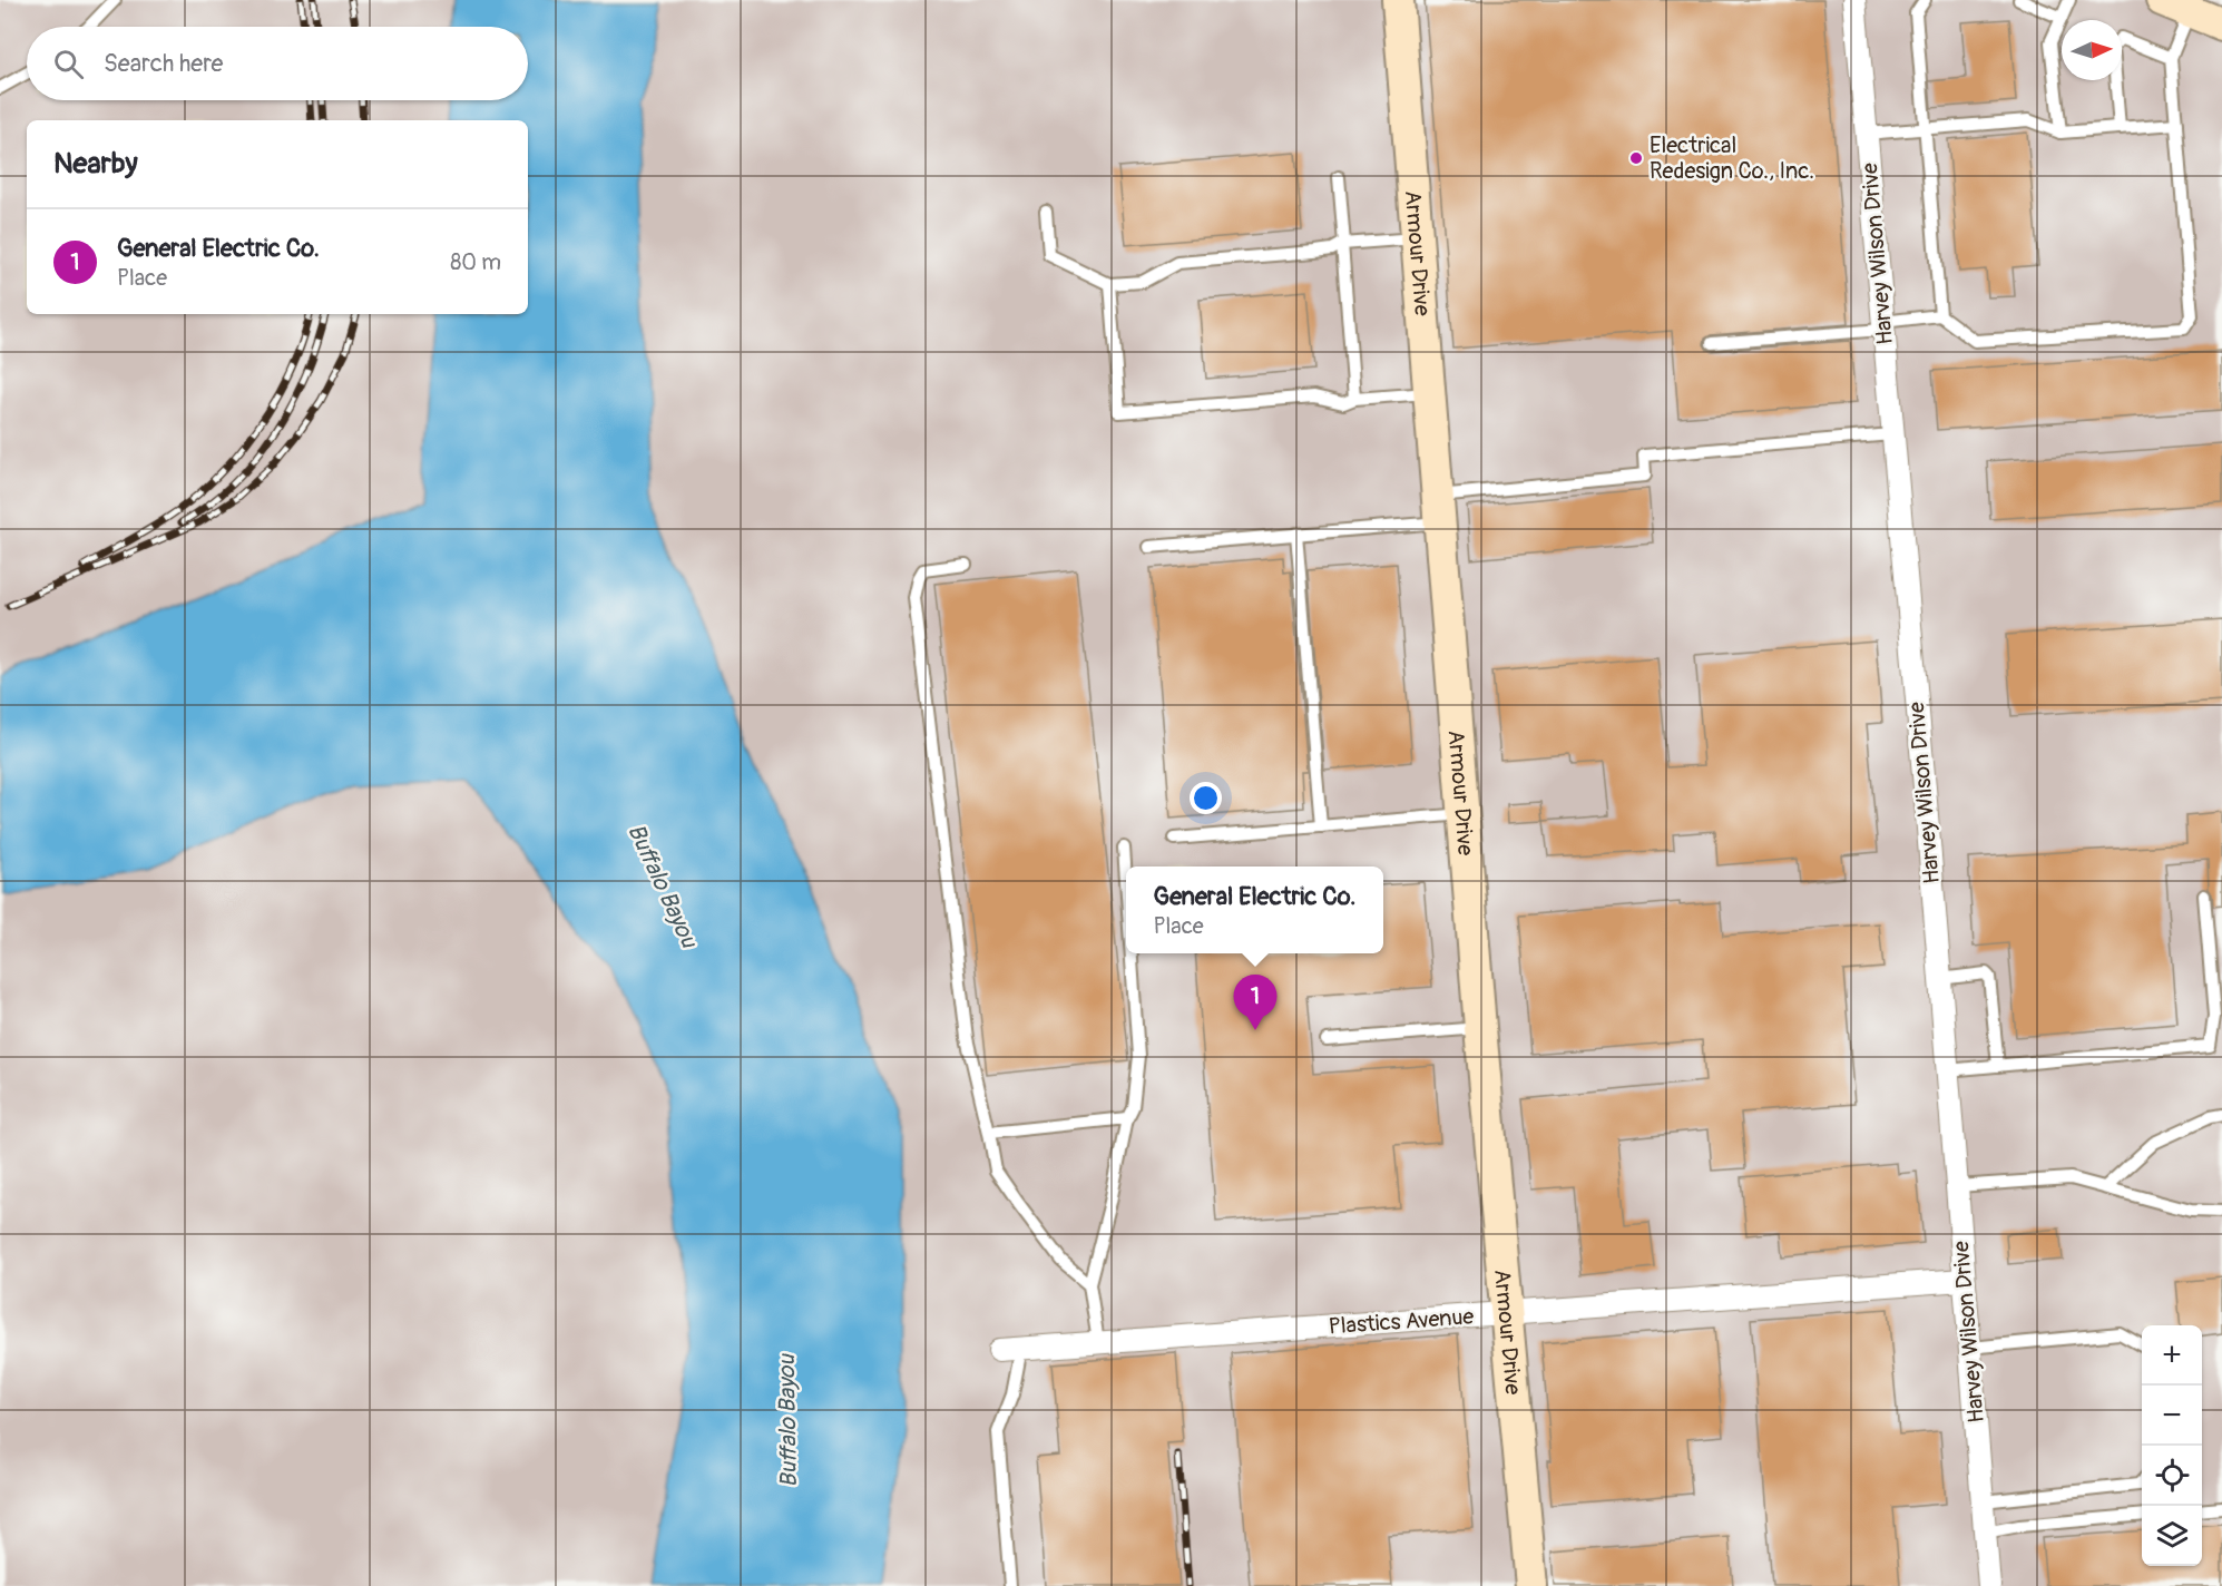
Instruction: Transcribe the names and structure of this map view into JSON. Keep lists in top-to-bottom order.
{
  "streets": {
    "street": ["Armour Drive", "Harvey Wilson Drive", "Plastics Avenue"]
  },
  "crossings": [
    ["Armour Drive", "Plastics Avenue"],
    ["Harvey Wilson Drive", "Plastics Avenue"]
  ],
  "water": ["Buffalo Bayou"],
  "places": ["Electrical Redesign Co., Inc."],
  "north": "right",
  "page": {
    "search": "Search here",
    "heading": "Nearby",
    "list": [
      {
        "mark": "1",
        "name": "General Electric Co.",
        "note": "Place",
        "value": "80 m"
      }
    ],
    "popup": ["General Electric Co.", "Place"],
    "pins": "1",
    "map_buttons": ["+", "−"]
  }
}
